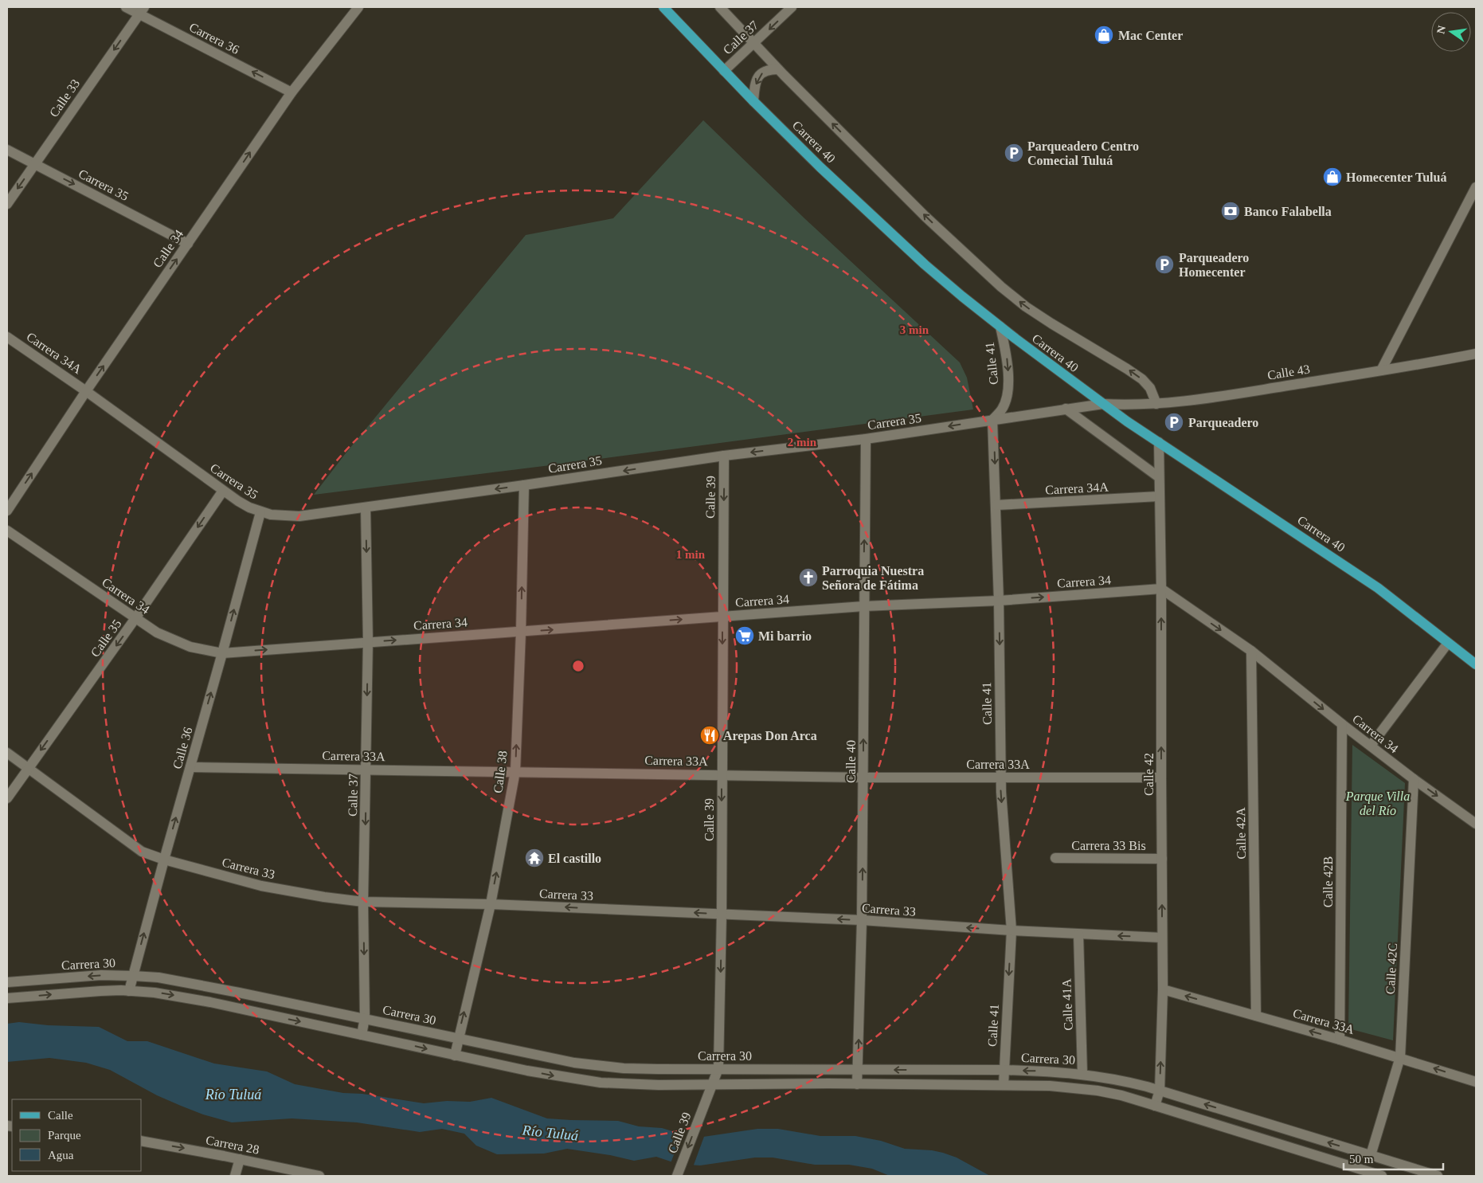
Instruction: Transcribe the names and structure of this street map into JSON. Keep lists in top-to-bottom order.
{
  "streets": {
    "main road": ["Carrera 40"],
    "street": [
      "Calle 37",
      "Carrera 36",
      "Calle 33",
      "Carrera 35",
      "Calle 34",
      "Carrera 34A",
      "Calle 41",
      "Calle 43",
      "Calle 39",
      "Carrera 34",
      "Calle 35",
      "Calle 36",
      "Carrera 33A",
      "Calle 40",
      "Calle 38",
      "Calle 42",
      "Calle 42A",
      "Carrera 33 Bis",
      "Carrera 33",
      "Calle 42B",
      "Carrera 30",
      "Calle 42C",
      "Calle 41A",
      "Carrera 28"
    ]
  },
  "crossings": [
    ["Calle 37", "Carrera 40"],
    ["Calle 37", "Carrera 35"],
    ["Calle 37", "Carrera 34"],
    ["Calle 37", "Carrera 33A"],
    ["Calle 37", "Carrera 33"],
    ["Calle 37", "Carrera 30"],
    ["Carrera 36", "Calle 33"],
    ["Carrera 36", "Calle 34"],
    ["Calle 33", "Carrera 35"],
    ["Carrera 40", "Carrera 35"],
    ["Carrera 40", "Calle 41"],
    ["Carrera 40", "Calle 43"],
    ["Carrera 40", "Calle 42"],
    ["Carrera 35", "Calle 34"],
    ["Carrera 35", "Carrera 34A"],
    ["Carrera 35", "Calle 41"],
    ["Carrera 35", "Calle 43"],
    ["Carrera 35", "Calle 39"],
    ["Carrera 35", "Calle 35"],
    ["Carrera 35", "Calle 36"],
    ["Carrera 35", "Calle 40"],
    ["Carrera 35", "Calle 38"],
    ["Calle 34", "Carrera 34A"],
    ["Carrera 34A", "Calle 41"],
    ["Carrera 34A", "Calle 42"],
    ["Calle 41", "Carrera 34"],
    ["Calle 41", "Carrera 33A"],
    ["Calle 41", "Carrera 33"],
    ["Calle 41", "Carrera 30"],
    ["Calle 39", "Carrera 34"],
    ["Calle 39", "Carrera 33A"],
    ["Calle 39", "Carrera 33"],
    ["Calle 39", "Carrera 30"],
    ["Carrera 34", "Calle 35"],
    ["Carrera 34", "Calle 36"],
    ["Carrera 34", "Calle 40"],
    ["Carrera 34", "Calle 38"],
    ["Carrera 34", "Calle 42"],
    ["Carrera 34", "Calle 42A"],
    ["Carrera 34", "Calle 42B"],
    ["Carrera 34", "Calle 42C"],
    ["Calle 35", "Carrera 33"],
    ["Calle 36", "Carrera 33A"],
    ["Calle 36", "Carrera 33"],
    ["Calle 36", "Carrera 30"],
    ["Carrera 33A", "Calle 40"],
    ["Carrera 33A", "Calle 38"],
    ["Carrera 33A", "Calle 42"],
    ["Carrera 33A", "Calle 42A"],
    ["Carrera 33A", "Calle 42B"],
    ["Carrera 33A", "Calle 42C"],
    ["Calle 40", "Carrera 33"],
    ["Calle 40", "Carrera 30"],
    ["Calle 38", "Carrera 33"],
    ["Calle 38", "Carrera 30"],
    ["Calle 42", "Carrera 33 Bis"],
    ["Calle 42", "Carrera 33"],
    ["Calle 42", "Carrera 30"],
    ["Carrera 33", "Calle 41A"],
    ["Carrera 30", "Calle 42C"],
    ["Carrera 30", "Calle 41A"]
  ],
  "one_way": [
    "Calle 37",
    "Carrera 36",
    "Calle 33",
    "Calle 34",
    "Calle 41",
    "Calle 39",
    "Carrera 34",
    "Calle 35",
    "Calle 36",
    "Calle 40",
    "Calle 38",
    "Calle 42",
    "Carrera 33",
    "Carrera 28"
  ],
  "water": ["Río Tuluá"],
  "parks": ["Parque Villa del Río"],
  "places": {
    "shop": ["Mac Center", "Homecenter Tuluá"],
    "parking": ["Parqueadero Centro Comecial Tuluá", "Parqueadero Homecenter", "Parqueadero"],
    "bank": ["Banco Falabella"],
    "church": ["Parroquia Nuestra Señora de Fátima"],
    "supermarket": ["Mi barrio"],
    "restaurant": ["Arepas Don Arca"],
    "temple": ["El castillo"]
  },
  "legend": ["Calle", "Parque", "Agua"],
  "scale_bar": "50 m",
  "north": "left",
  "rings": ["3 min", "2 min", "1 min"]
}
